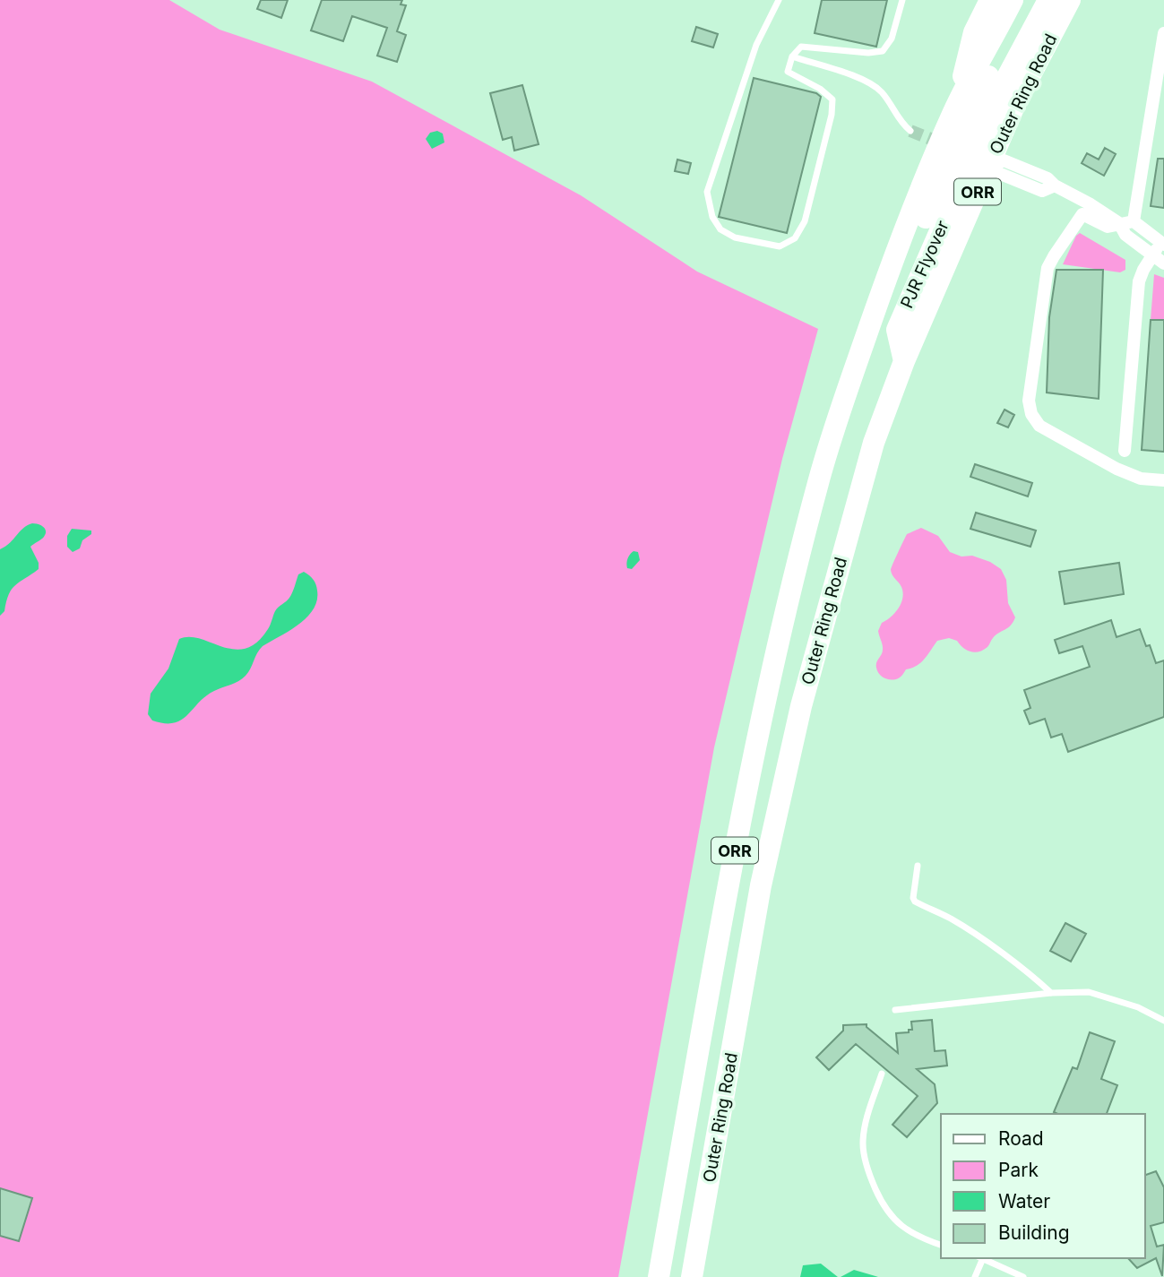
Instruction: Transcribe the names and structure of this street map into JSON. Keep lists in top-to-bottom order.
{
  "streets": {
    "highway": ["Outer Ring Road", "ORR", "PJR Flyover"]
  },
  "crossings": [
    ["Outer Ring Road", "PJR Flyover"]
  ],
  "legend": [
    "Road",
    "Park",
    "Water",
    "Building"
  ]
}
